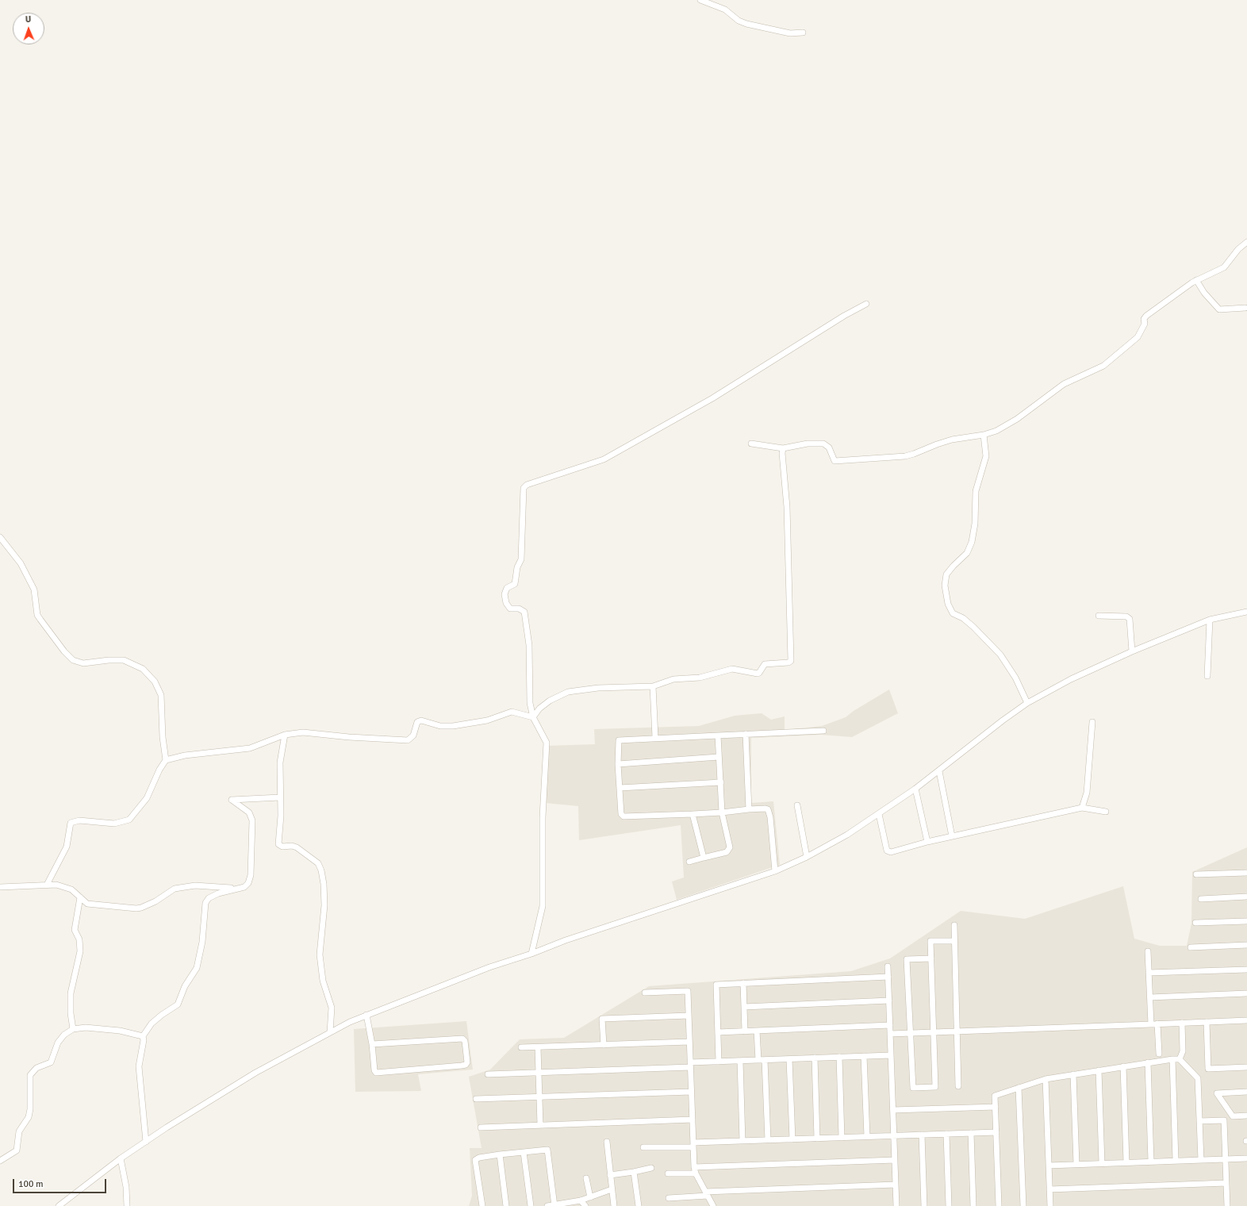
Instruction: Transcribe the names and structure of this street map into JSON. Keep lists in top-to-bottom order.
{
  "scale_bar": "100 m",
  "north": "top"
}
